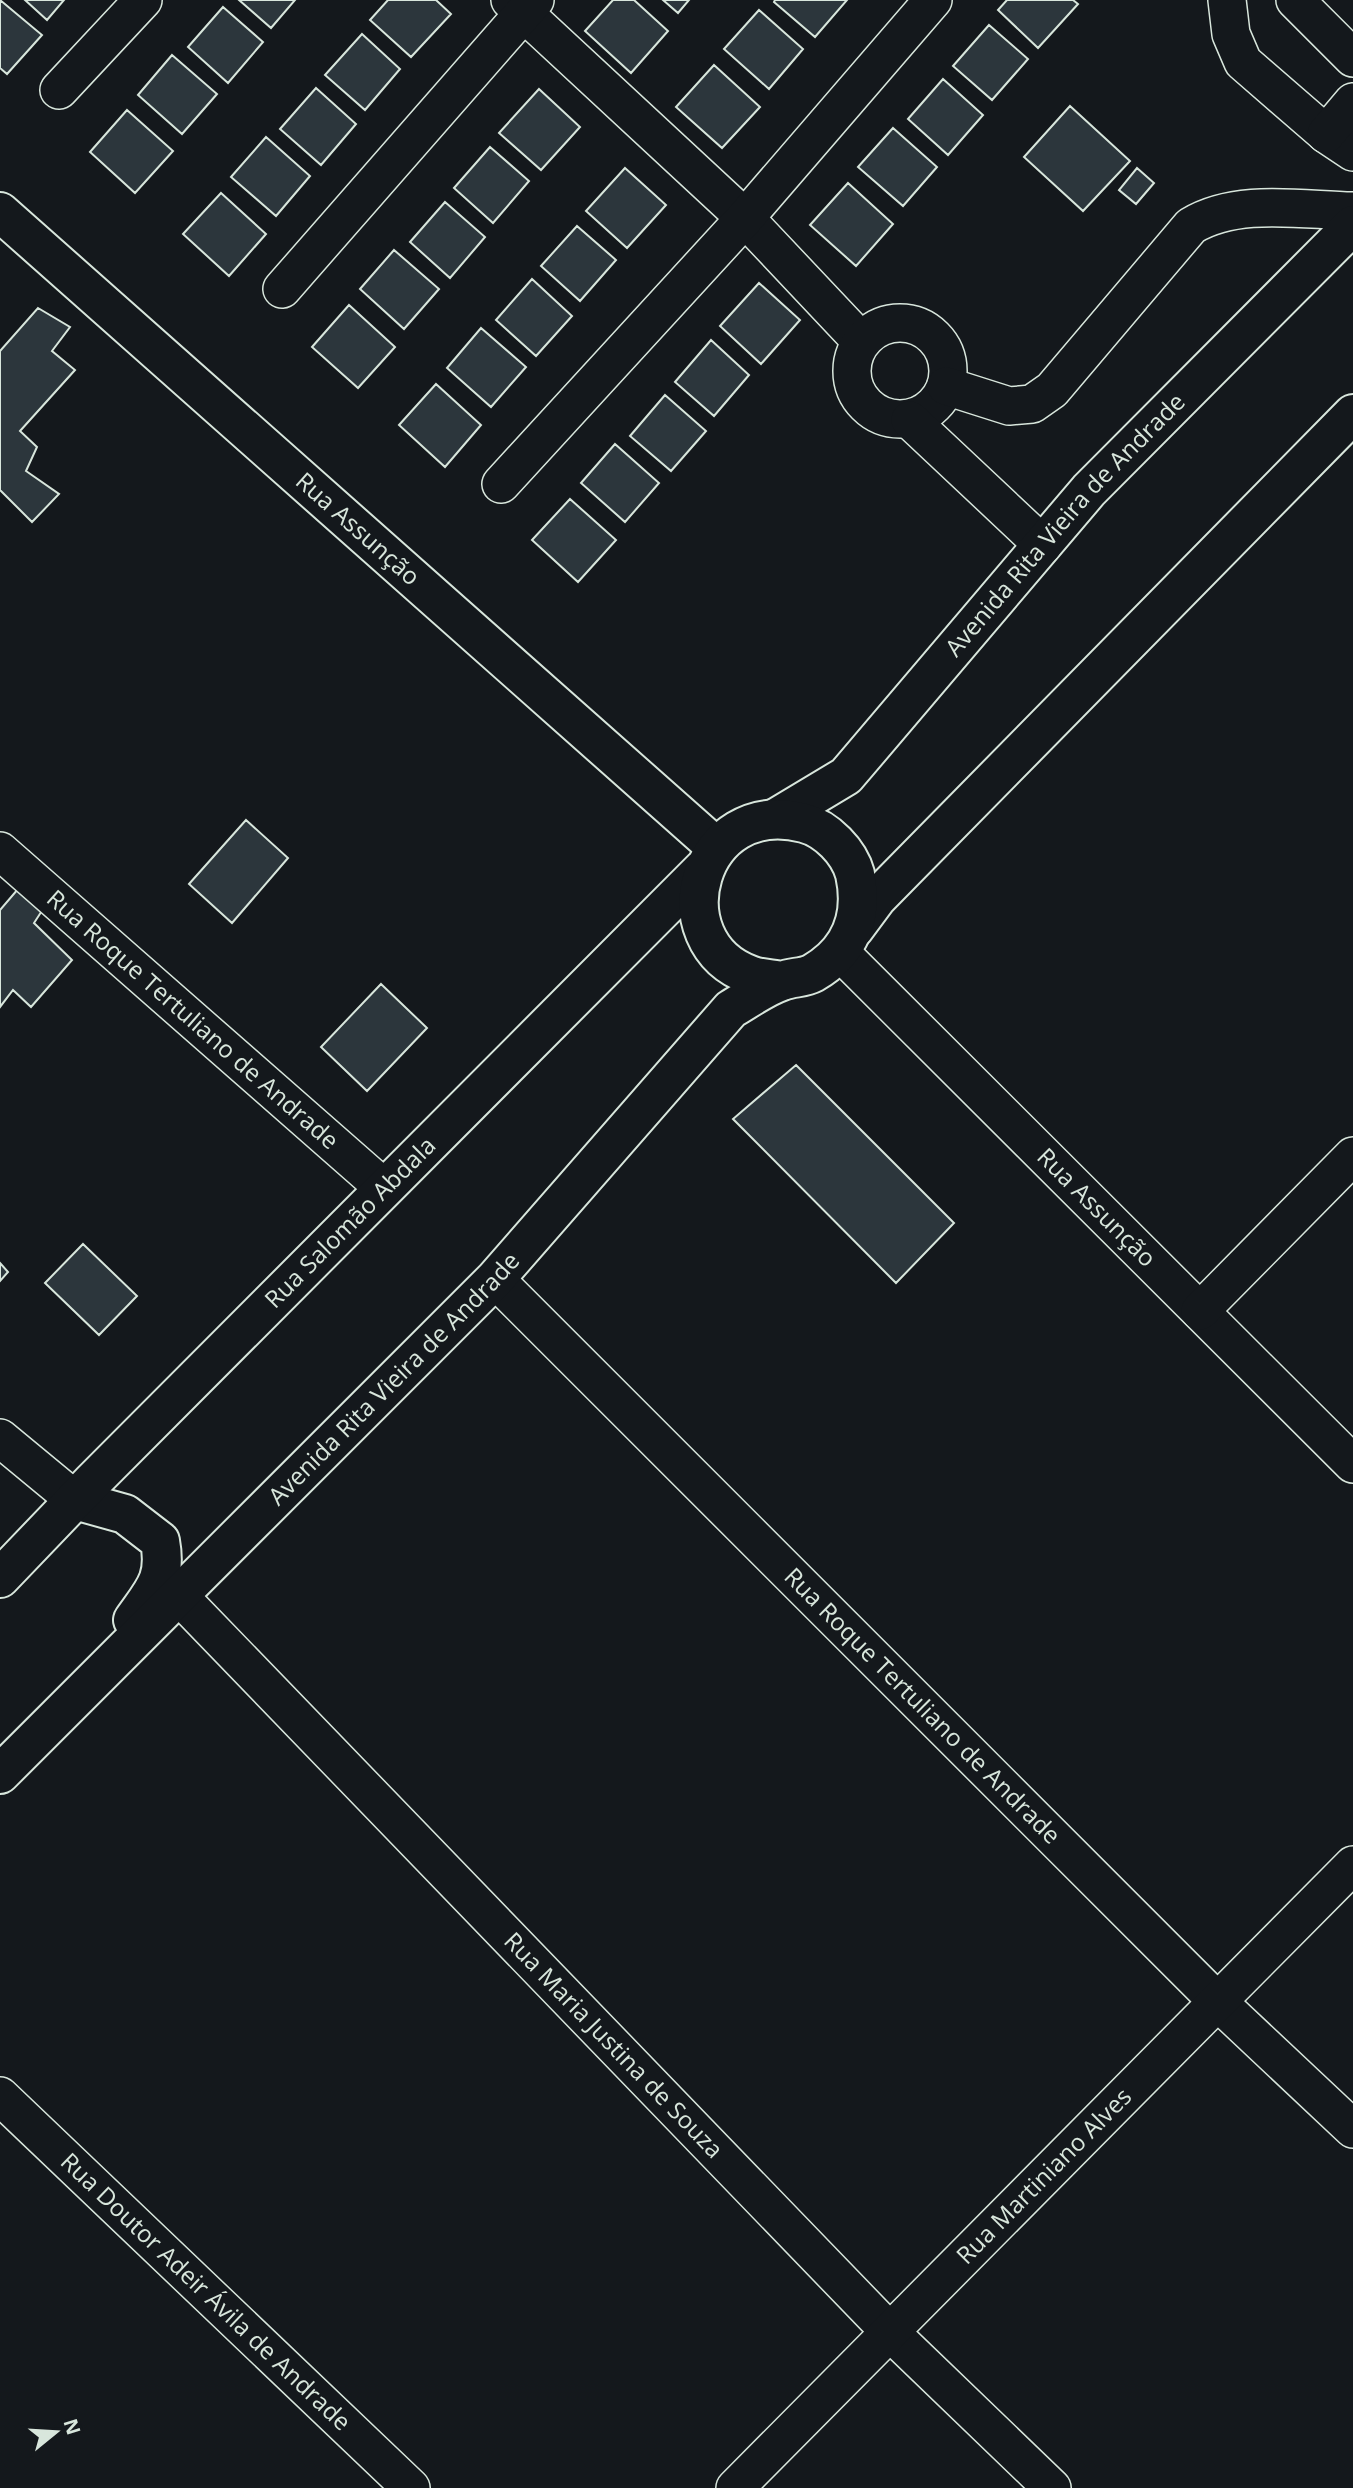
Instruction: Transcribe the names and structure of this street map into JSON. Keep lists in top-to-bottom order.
{
  "streets": {
    "street": [
      "Avenida Rita Vieira de Andrade",
      "Rua Assunção",
      "Rua Roque Tertuliano de Andrade",
      "Rua Salomão Abdala",
      "Rua Maria Justina de Souza",
      "Rua Martiniano Alves",
      "Rua Doutor Adeir Ávila de Andrade"
    ]
  },
  "crossings": [
    ["Avenida Rita Vieira de Andrade", "Rua Assunção"],
    ["Avenida Rita Vieira de Andrade", "Rua Roque Tertuliano de Andrade"],
    ["Avenida Rita Vieira de Andrade", "Rua Salomão Abdala"],
    ["Avenida Rita Vieira de Andrade", "Rua Maria Justina de Souza"],
    ["Rua Assunção", "Rua Salomão Abdala"],
    ["Rua Roque Tertuliano de Andrade", "Rua Salomão Abdala"],
    ["Rua Roque Tertuliano de Andrade", "Rua Martiniano Alves"],
    ["Rua Maria Justina de Souza", "Rua Martiniano Alves"]
  ],
  "north": "right"
}
